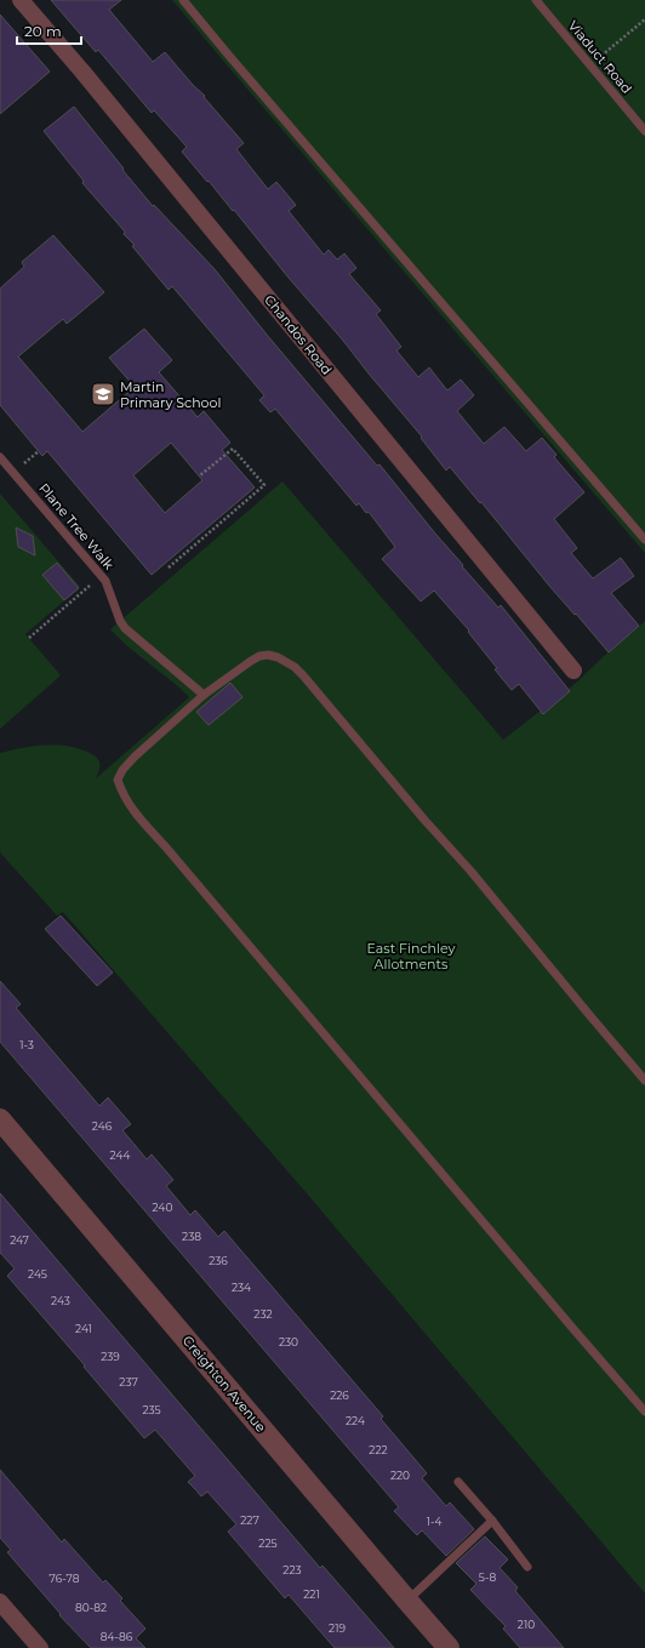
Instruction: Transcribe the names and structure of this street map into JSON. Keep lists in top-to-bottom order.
{
  "streets": {
    "street": ["Chandos Road", "Creighton Avenue"],
    "lane": ["Viaduct Road", "Plane Tree Walk"]
  },
  "parks": ["East Finchley Allotments"],
  "places": {
    "school or university": ["Martin Primary School"]
  },
  "house_numbers": [
    "1-3",
    "246",
    "244",
    "240",
    "238",
    "247",
    "236",
    "245",
    "234",
    "243",
    "232",
    "241",
    "230",
    "239",
    "237",
    "226",
    "235",
    "224",
    "222",
    "220",
    "227",
    "1-4",
    "225",
    "223",
    "5-8",
    "76-78",
    "221",
    "80-82",
    "210",
    "219",
    "84-86"
  ],
  "scale_bar": "20 m"
}
